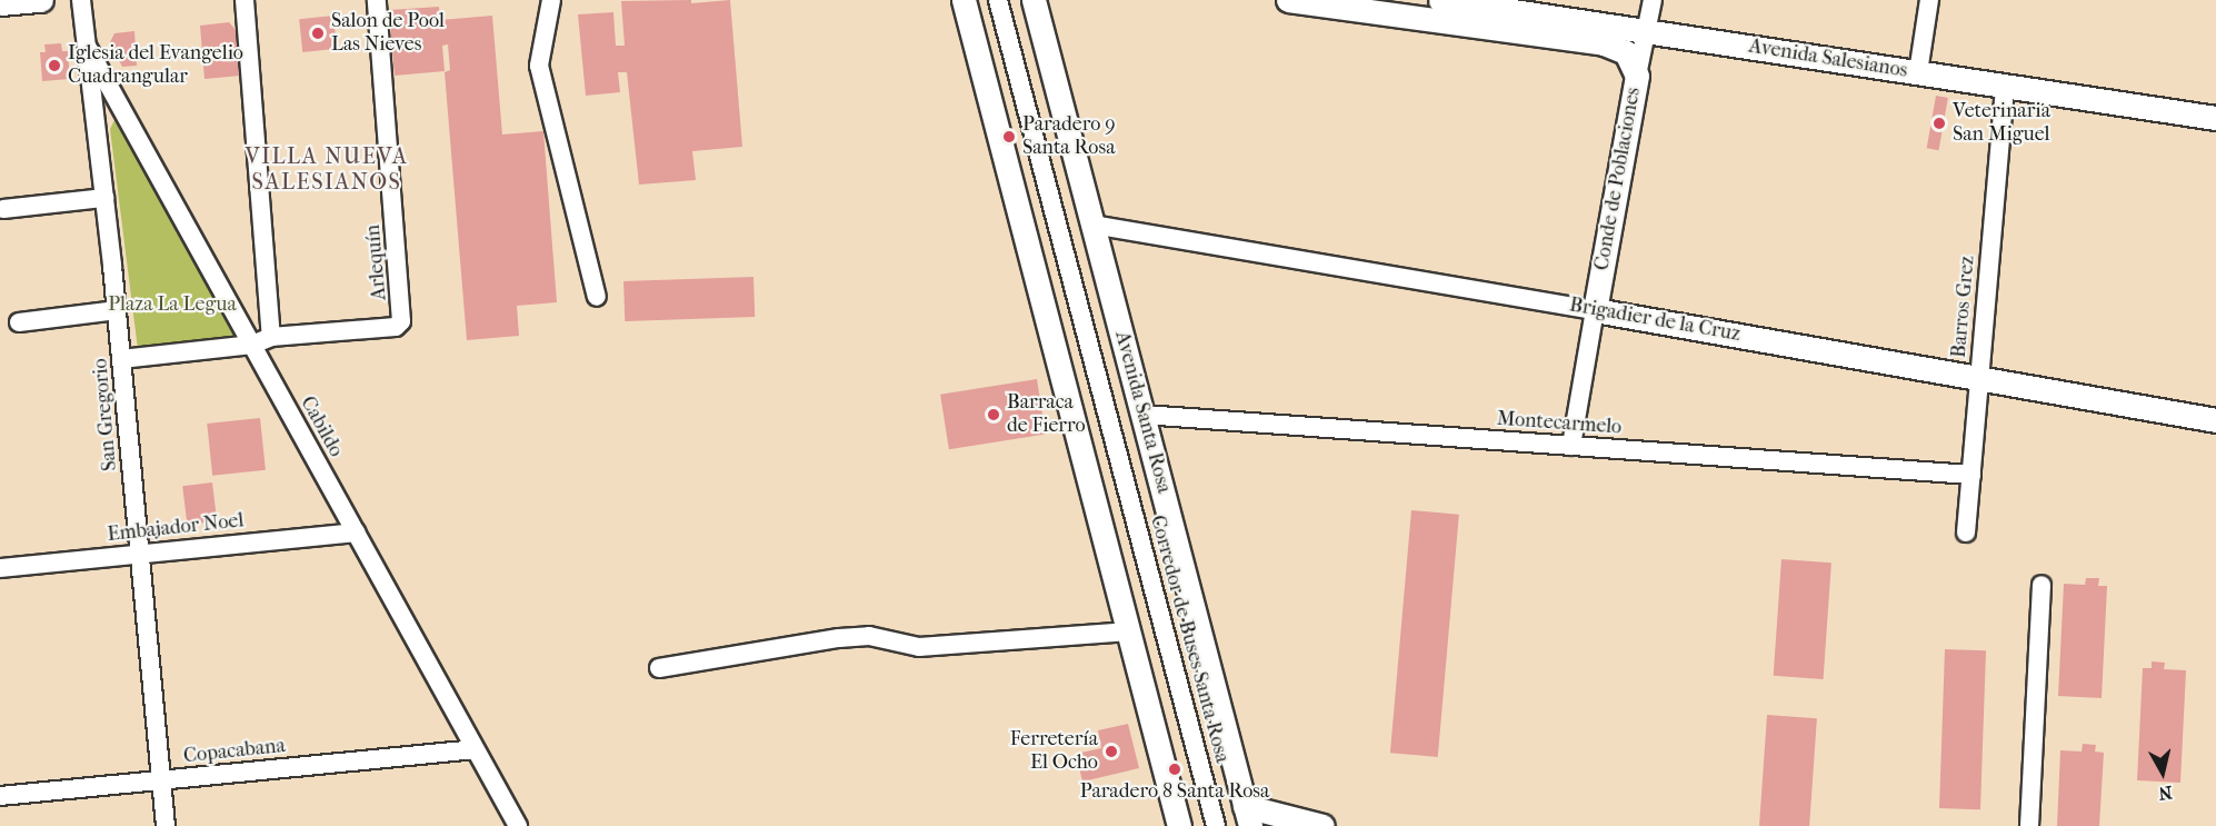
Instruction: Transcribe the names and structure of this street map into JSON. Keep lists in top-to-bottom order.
{
  "streets": {
    "main road": [
      "Avenida Salesianos",
      "Conde de Poblaciones",
      "Brigadier de la Cruz",
      "Avenida Santa Rosa"
    ],
    "street": [
      "Arlequín",
      "Barros Grez",
      "San Gregorio",
      "Montecarmelo",
      "Cabildo",
      "Embajador Noel",
      "Corredor de Buses Santa Rosa",
      "Copacabana"
    ]
  },
  "crossings": [
    ["Avenida Salesianos", "Conde de Poblaciones"],
    ["Avenida Salesianos", "Barros Grez"],
    ["Conde de Poblaciones", "Brigadier de la Cruz"],
    ["Conde de Poblaciones", "Montecarmelo"],
    ["Barros Grez", "Brigadier de la Cruz"],
    ["Barros Grez", "Montecarmelo"],
    ["Brigadier de la Cruz", "Avenida Santa Rosa"],
    ["Avenida Santa Rosa", "Montecarmelo"],
    ["San Gregorio", "Cabildo"],
    ["San Gregorio", "Embajador Noel"],
    ["San Gregorio", "Copacabana"],
    ["Cabildo", "Embajador Noel"],
    ["Cabildo", "Copacabana"]
  ],
  "districts": ["VILLA NUEVA SALESIANOS"],
  "parks": ["Plaza La Legua"],
  "places": [
    "Salon de Pool Las Nieves",
    "Iglesia del Evangelio Cuadrangular",
    "Veterinaria San Miguel",
    "Paradero 9 Santa Rosa",
    "Barraca de Fierro",
    "Ferretería El Ocho",
    "Paradero 8 Santa Rosa"
  ],
  "north": "bottom"
}
